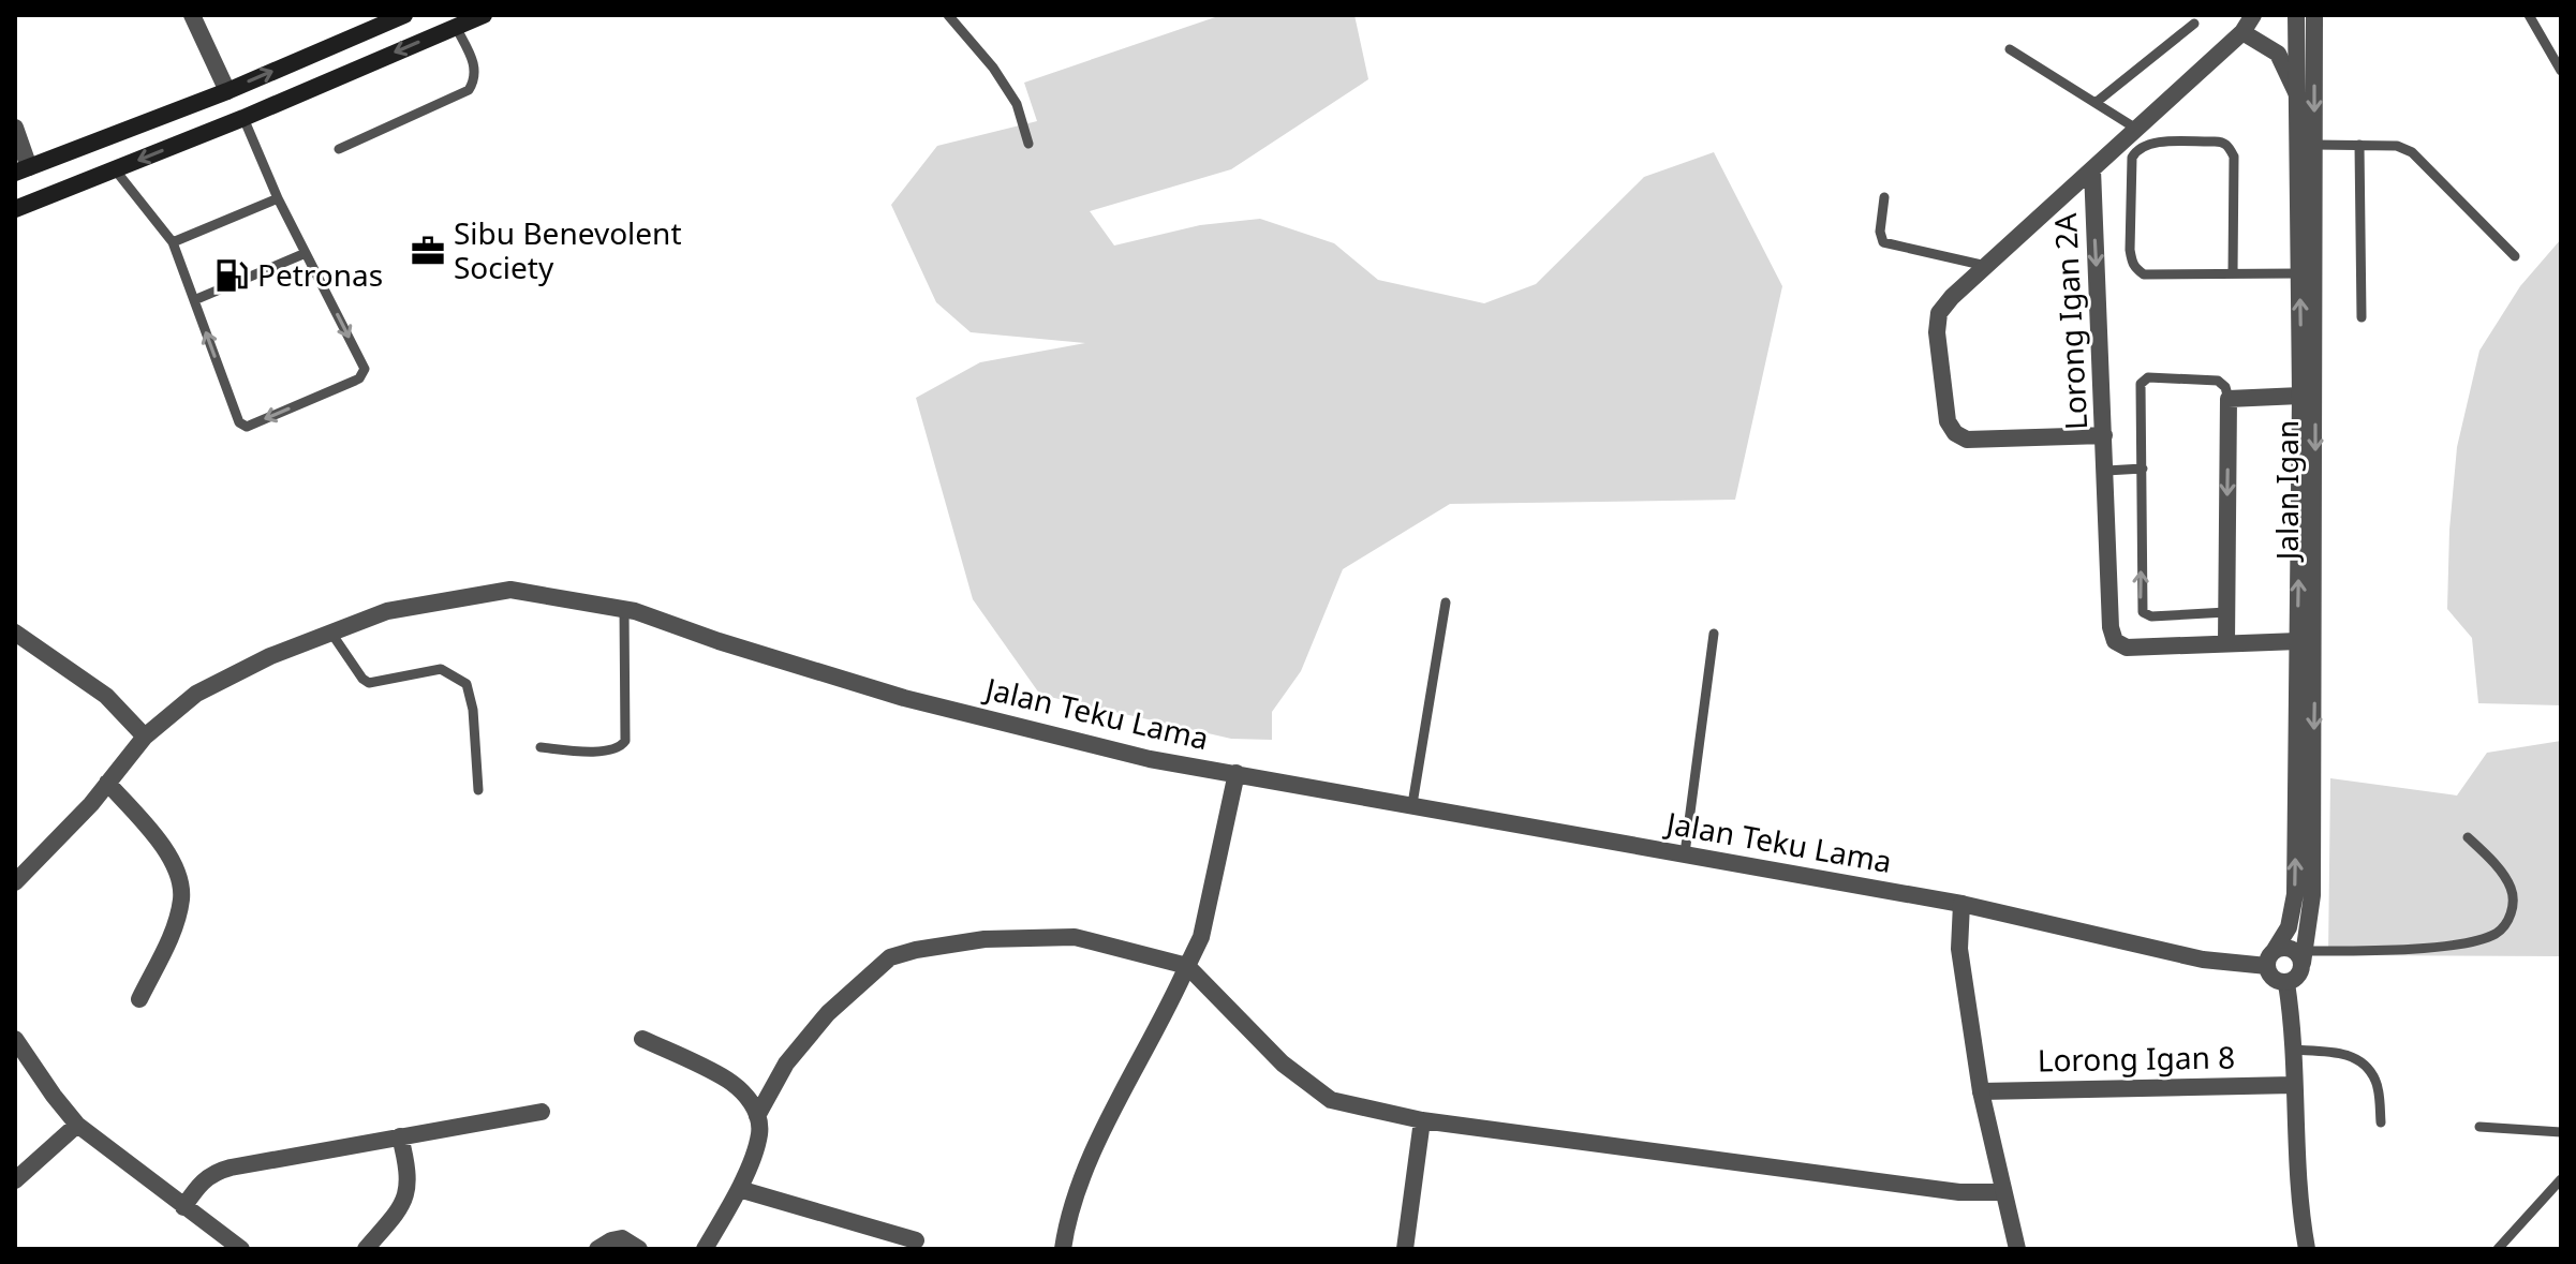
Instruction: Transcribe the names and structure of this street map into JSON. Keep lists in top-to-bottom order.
{
  "streets": {
    "street": [
      "Lorong Igan 2A",
      "Jalan Igan",
      "Jalan Teku Lama",
      "Lorong Igan 8"
    ]
  },
  "crossings": [
    ["Jalan Igan", "Jalan Teku Lama"]
  ],
  "one_way": ["Lorong Igan 2A"],
  "places": {
    "office": ["Sibu Benevolent Society"],
    "fuel station": ["Petronas"]
  }
}
